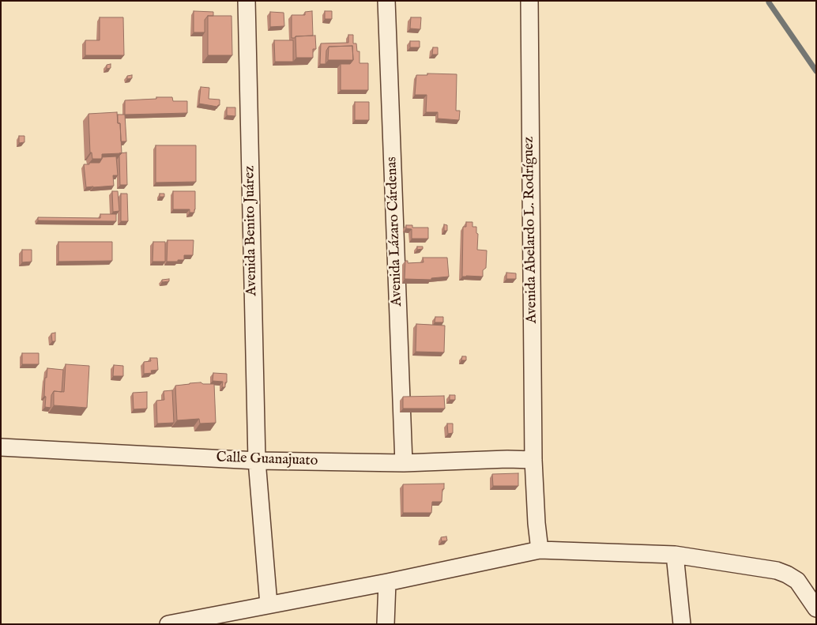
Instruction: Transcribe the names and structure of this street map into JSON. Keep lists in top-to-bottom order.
{
  "streets": {
    "street": [
      "Avenida Abelardo L. Rodríguez",
      "Avenida Benito Juárez",
      "Avenida Lázaro Cárdenas",
      "Calle Guanajuato"
    ]
  },
  "crossings": [
    ["Avenida Abelardo L. Rodríguez", "Calle Guanajuato"],
    ["Avenida Benito Juárez", "Calle Guanajuato"],
    ["Avenida Lázaro Cárdenas", "Calle Guanajuato"]
  ]
}
